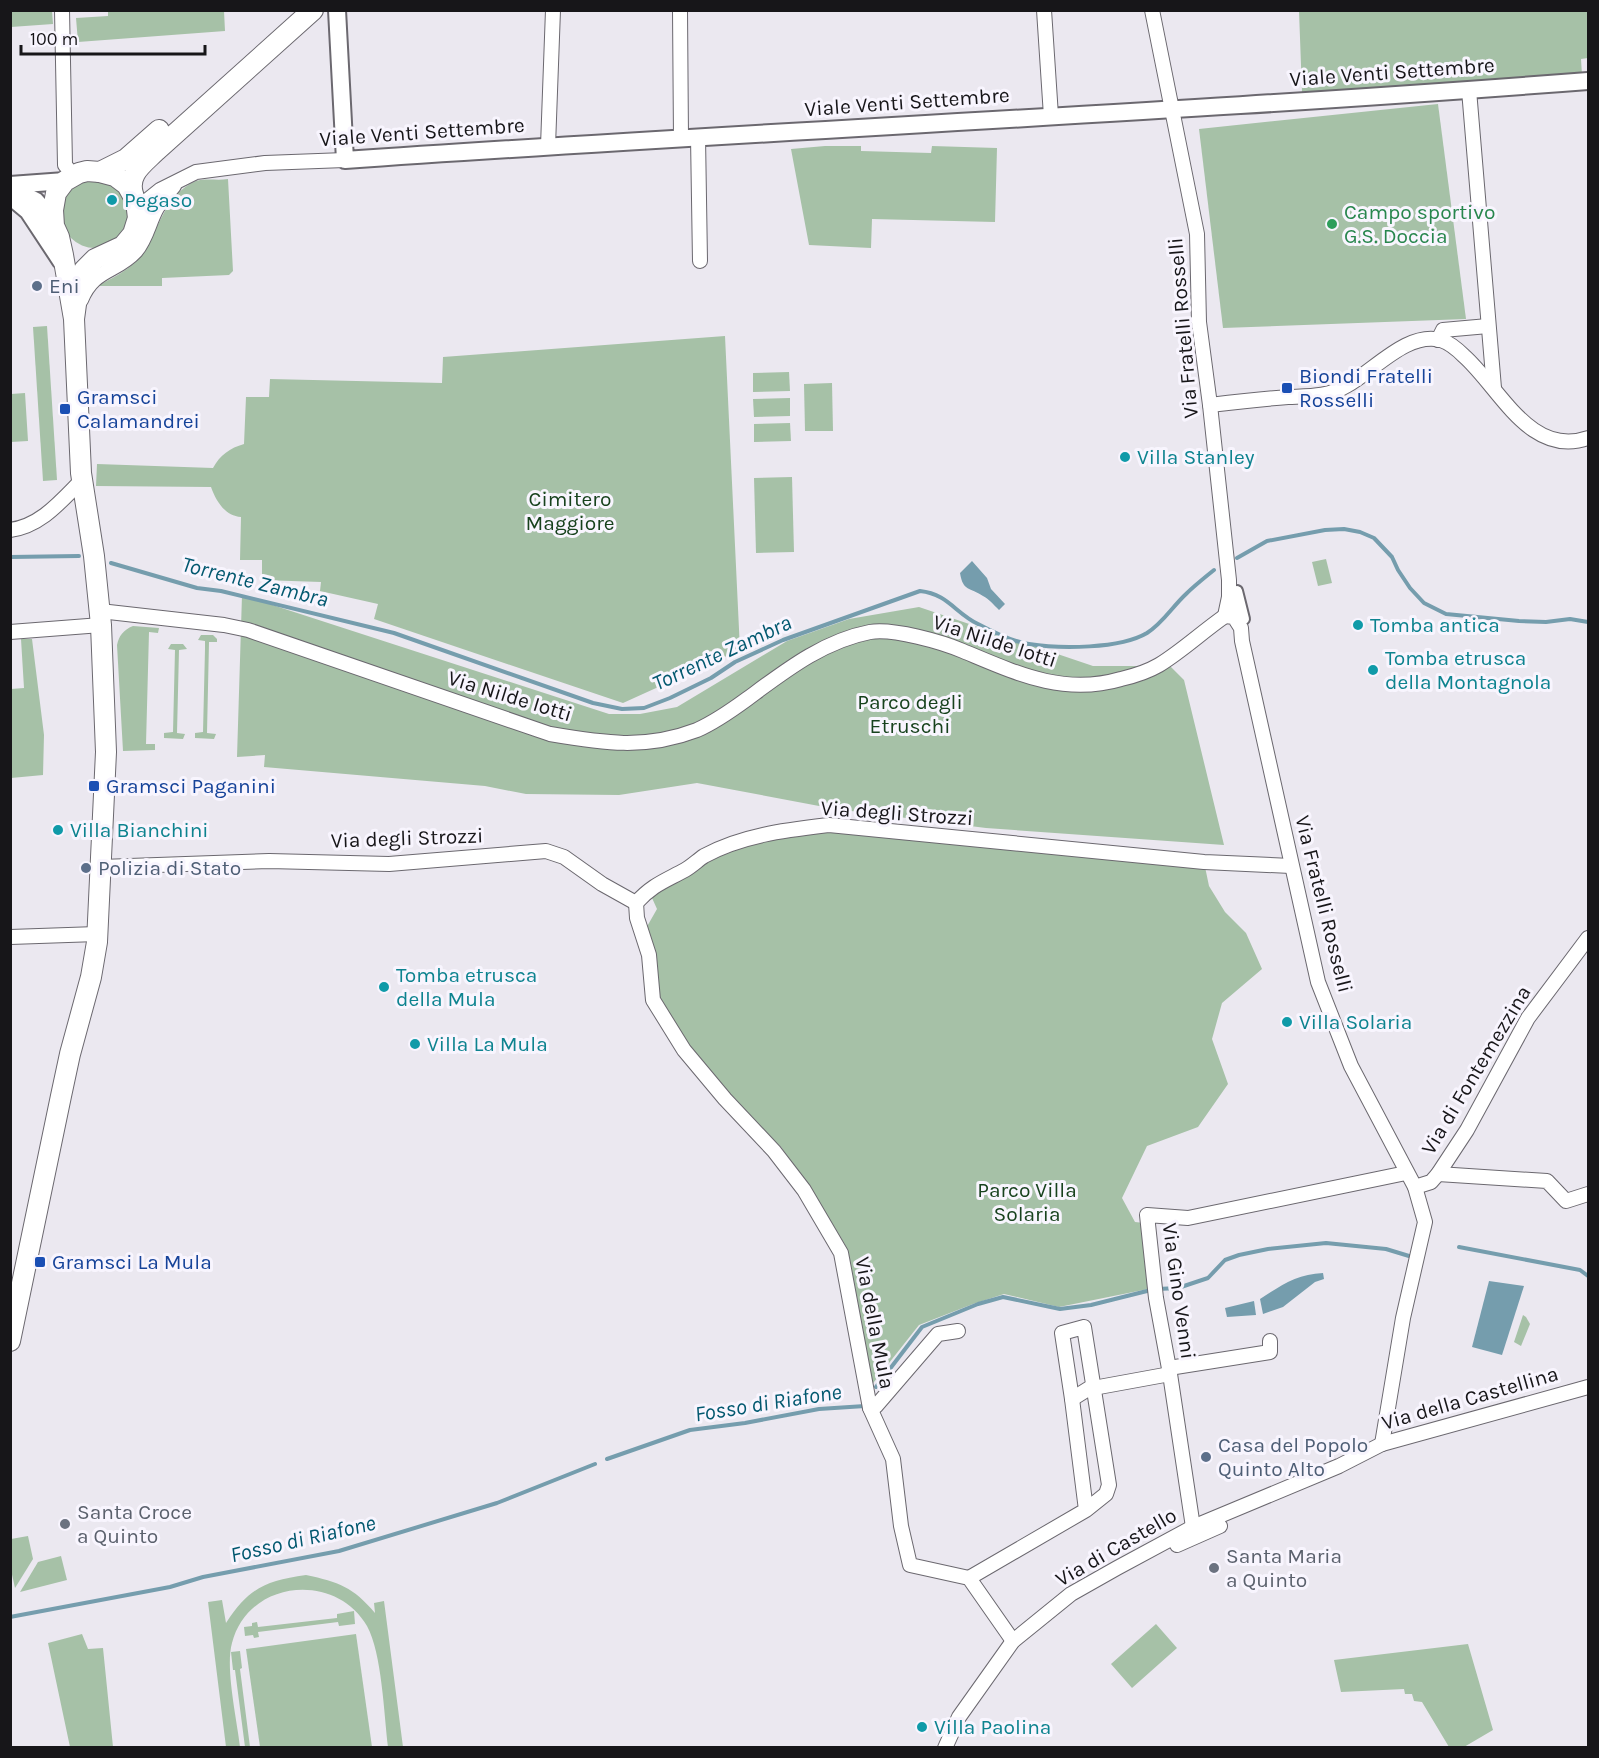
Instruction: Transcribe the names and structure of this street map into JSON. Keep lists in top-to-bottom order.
{
  "streets": {
    "street": [
      "Viale Venti Settembre",
      "Via Fratelli Rosselli",
      "Via Nilde Iotti",
      "Via degli Strozzi",
      "Via di Fontemezzina",
      "Via Gino Venni",
      "Via della Mula",
      "Via della Castellina",
      "Via di Castello"
    ]
  },
  "crossings": [
    ["Viale Venti Settembre", "Via Fratelli Rosselli"],
    ["Via Fratelli Rosselli", "Via Nilde Iotti"],
    ["Via Fratelli Rosselli", "Via degli Strozzi"],
    ["Via Fratelli Rosselli", "Via di Fontemezzina"],
    ["Via Fratelli Rosselli", "Via Gino Venni"],
    ["Via Fratelli Rosselli", "Via della Castellina"],
    ["Via degli Strozzi", "Via della Mula"],
    ["Via Gino Venni", "Via di Castello"],
    ["Via della Castellina", "Via di Castello"]
  ],
  "water": ["Torrente Zambra", "Fosso di Riafone"],
  "parks": ["Cimitero Maggiore", "Parco degli Etruschi", "Parco Villa Solaria"],
  "places": {
    "other": [
      "Pegaso",
      "Campo sportivo G.S. Doccia",
      "Eni",
      "Villa Stanley",
      "Tomba antica",
      "Tomba etrusca della Montagnola",
      "Villa Bianchini",
      "Polizia di Stato",
      "Tomba etrusca della Mula",
      "Villa Solaria",
      "Villa La Mula",
      "Casa del Popolo Quinto Alto",
      "Santa Croce a Quinto",
      "Santa Maria a Quinto",
      "Villa Paolina"
    ],
    "transit": [
      "Biondi Fratelli Rosselli",
      "Gramsci Calamandrei",
      "Gramsci Paganini",
      "Gramsci La Mula"
    ]
  },
  "scale_bar": "100 m"
}
